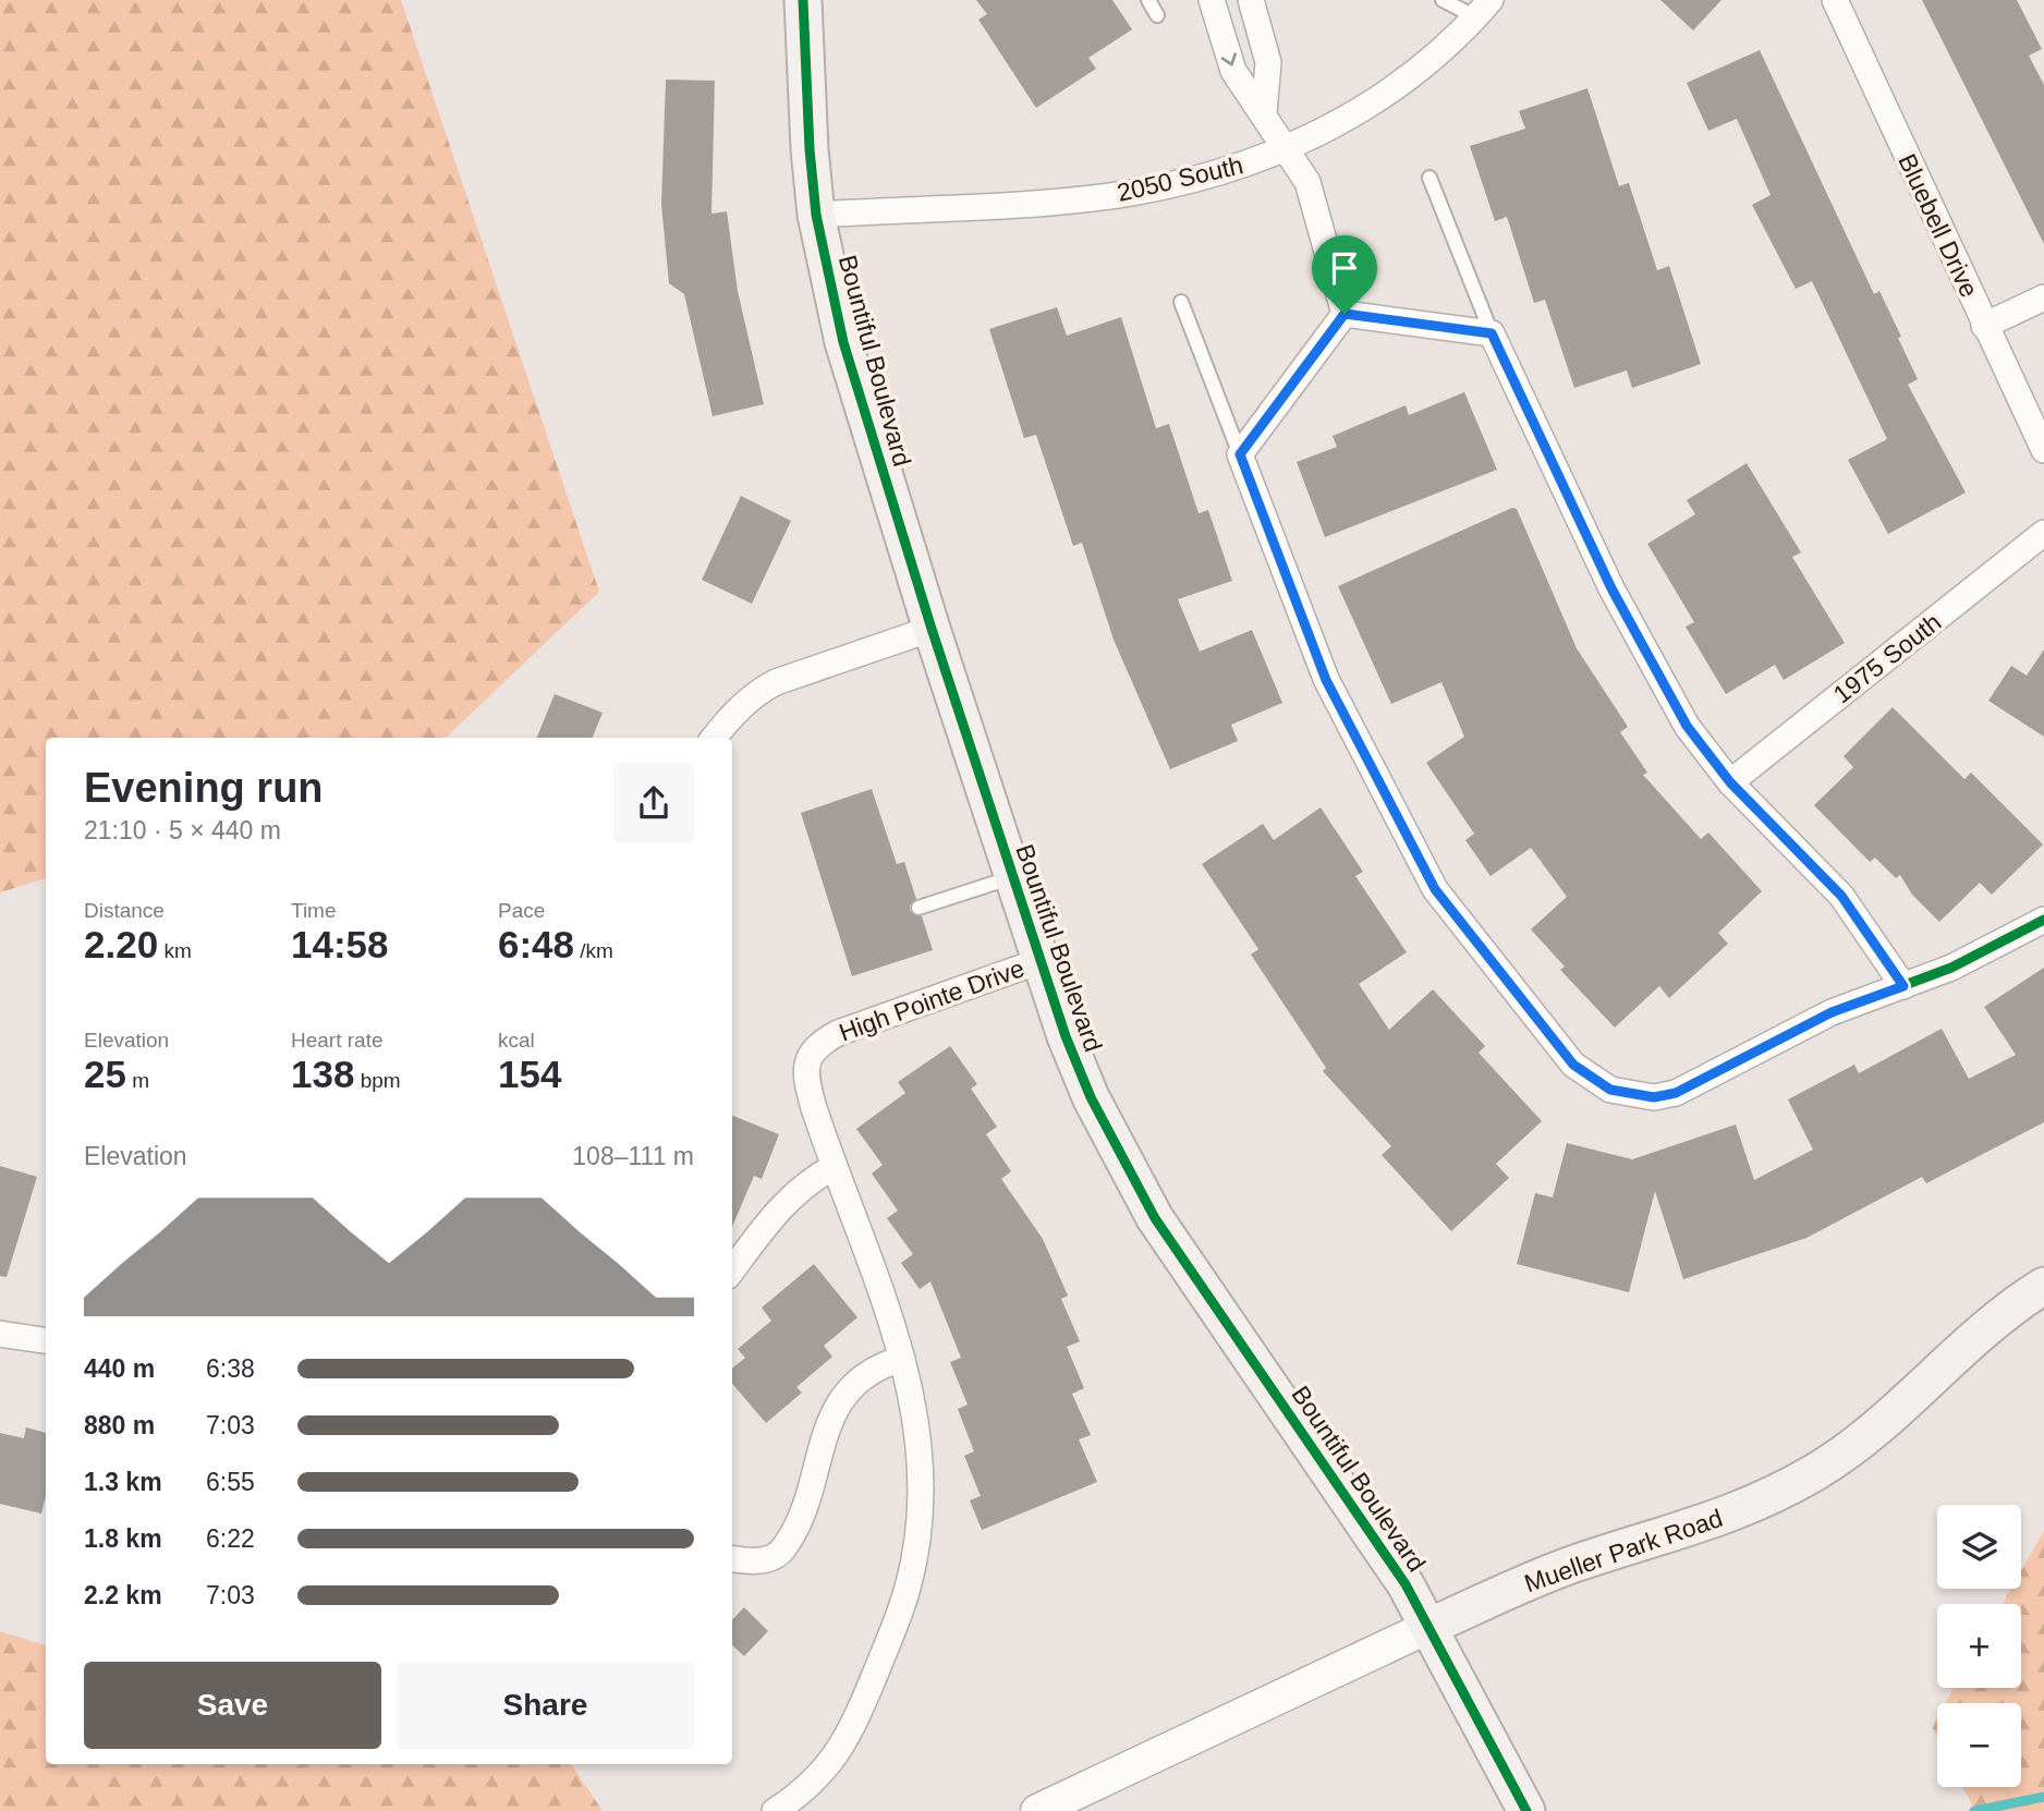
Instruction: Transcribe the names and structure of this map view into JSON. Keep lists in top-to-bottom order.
{
  "streets": {
    "main road": ["Bountiful Boulevard", "Mueller Park Road"],
    "street": [
      "2050 South",
      "Bluebell Drive",
      "1975 South",
      "High Pointe Drive"
    ]
  },
  "crossings": [
    ["2050 South", "Bountiful Boulevard"],
    ["Bountiful Boulevard", "High Pointe Drive"],
    ["Bountiful Boulevard", "Mueller Park Road"]
  ],
  "page": {
    "heading": ["Evening run", "21:10 · 5 × 440 m"],
    "stats": [
      ["Distance", "2.20 km"],
      ["Time", "14:58"],
      ["Pace", "6:48 /km"],
      ["Elevation", "25 m"],
      ["Heart rate", "138 bpm"],
      ["kcal", "154"]
    ],
    "chart": ["Elevation", "108–111 m"],
    "list": [
      {
        "name": "440 m",
        "note": "6:38"
      },
      {
        "name": "880 m",
        "note": "7:03"
      },
      {
        "name": "1.3 km",
        "note": "6:55"
      },
      {
        "name": "1.8 km",
        "note": "6:22"
      },
      {
        "name": "2.2 km",
        "note": "7:03"
      }
    ],
    "map_buttons": ["+", "−"],
    "buttons": ["Save", "Share"]
  }
}
